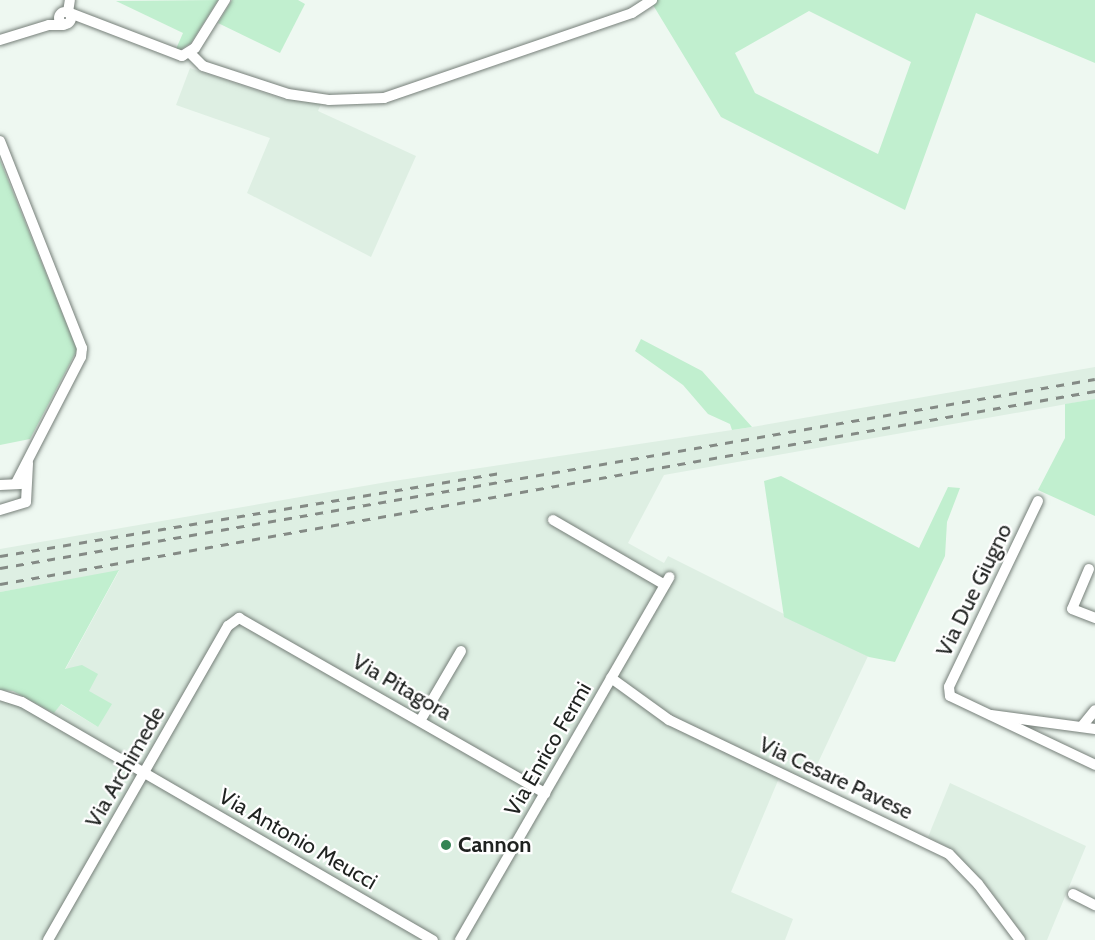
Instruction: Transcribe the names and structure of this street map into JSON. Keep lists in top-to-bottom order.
{
  "streets": {
    "street": [
      "Via Due Giugno",
      "Via Pitagora",
      "Via Enrico Fermi",
      "Via Archimede",
      "Via Cesare Pavese",
      "Via Antonio Meucci"
    ]
  },
  "crossings": [
    ["Via Pitagora", "Via Enrico Fermi"],
    ["Via Pitagora", "Via Archimede"],
    ["Via Enrico Fermi", "Via Cesare Pavese"],
    ["Via Archimede", "Via Antonio Meucci"]
  ],
  "places": ["Cannon"]
}
